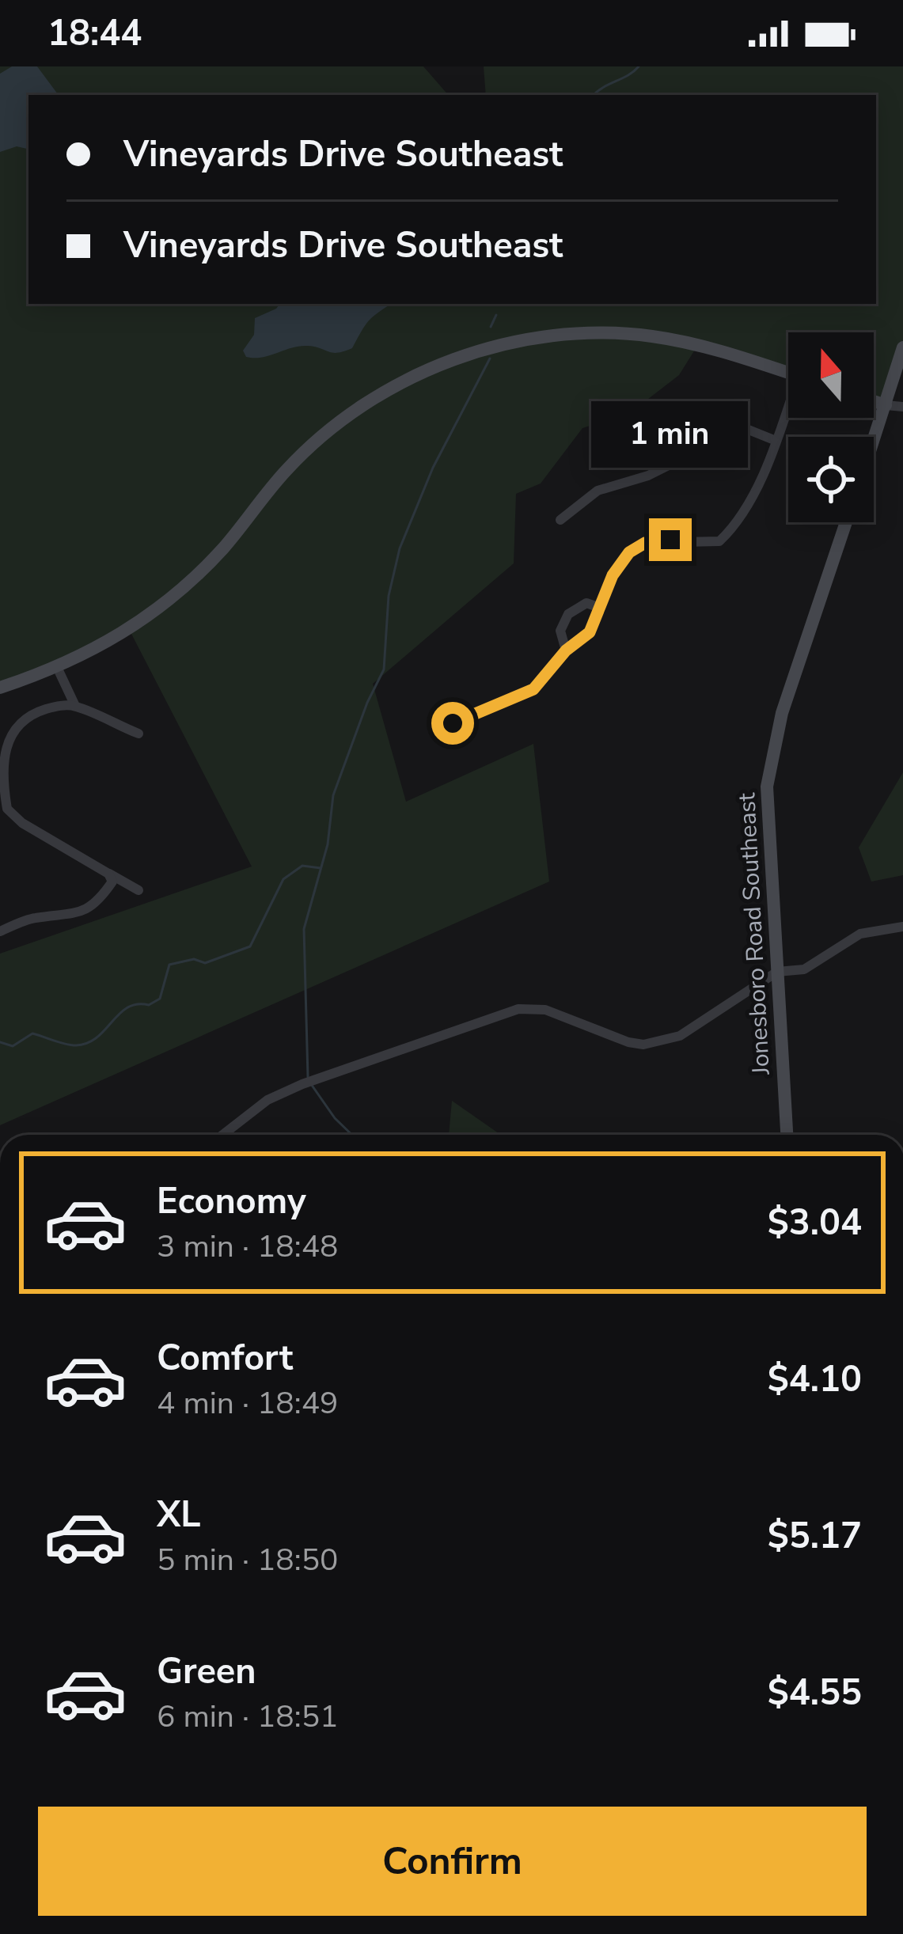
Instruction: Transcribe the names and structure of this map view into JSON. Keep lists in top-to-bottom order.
{
  "streets": {
    "main road": ["Jonesboro Road Southeast"]
  },
  "north": "top",
  "page": {
    "status": "18:44",
    "banner": ["Vineyards Drive Southeast", "Vineyards Drive Southeast"],
    "bubble": "1 min",
    "list": [
      {
        "name": "Economy",
        "note": "3 min · 18:48",
        "value": "$3.04"
      },
      {
        "name": "Comfort",
        "note": "4 min · 18:49",
        "value": "$4.10"
      },
      {
        "name": "XL",
        "note": "5 min · 18:50",
        "value": "$5.17"
      },
      {
        "name": "Green",
        "note": "6 min · 18:51",
        "value": "$4.55"
      }
    ],
    "buttons": "Confirm"
  }
}
